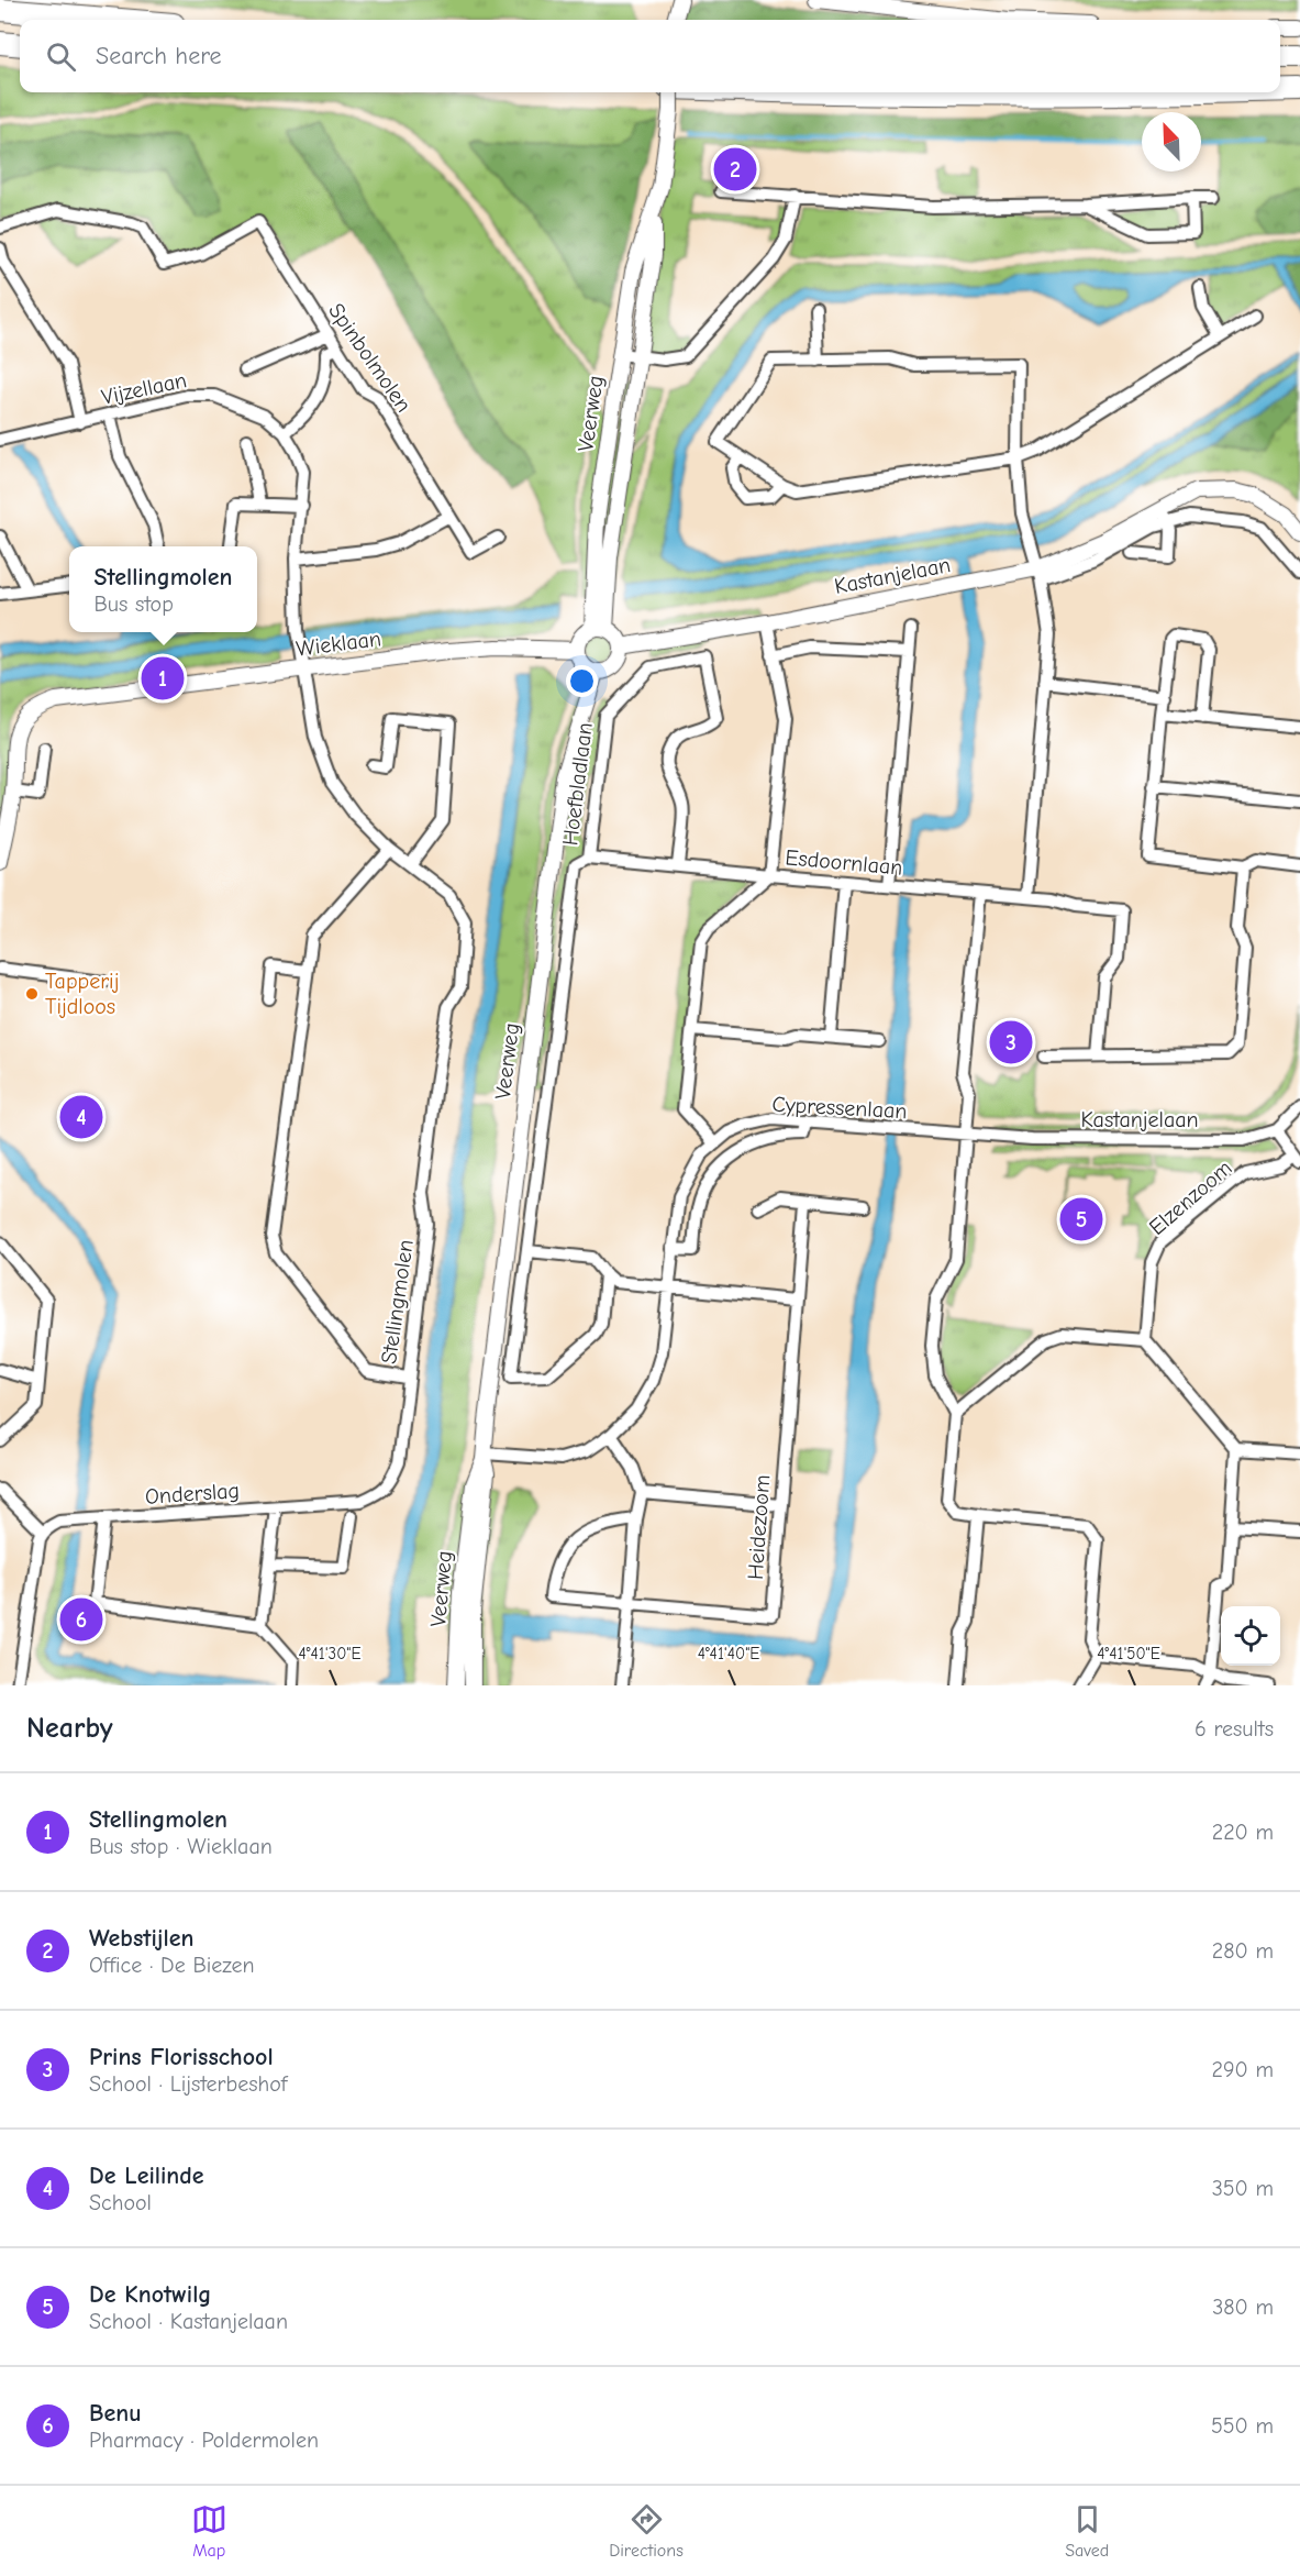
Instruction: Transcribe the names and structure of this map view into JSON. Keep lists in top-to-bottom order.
{
  "streets": {
    "street": [
      "Spinbolmolen",
      "Vijzellaan",
      "Veerweg",
      "Kastanjelaan",
      "Wieklaan",
      "Hoefbladlaan",
      "Esdoornlaan",
      "Cypressenlaan",
      "Elzenzoom",
      "Stellingmolen",
      "Onderslag",
      "Heidezoom"
    ]
  },
  "crossings": [
    ["Vijzellaan", "Wieklaan"],
    ["Veerweg", "Kastanjelaan"],
    ["Veerweg", "Wieklaan"],
    ["Veerweg", "Cypressenlaan"],
    ["Kastanjelaan", "Wieklaan"],
    ["Kastanjelaan", "Cypressenlaan"],
    ["Esdoornlaan", "Cypressenlaan"],
    ["Stellingmolen", "Onderslag"]
  ],
  "places": ["Tapperij Tijdloos"],
  "north": "top left",
  "page": {
    "search": "Search here",
    "pins": [
      "2",
      "1",
      "3",
      "4",
      "5",
      "6"
    ],
    "popup": ["Stellingmolen", "Bus stop"],
    "heading": ["Nearby", "6 results"],
    "list": [
      {
        "mark": "1",
        "name": "Stellingmolen",
        "note": "Bus stop · Wieklaan",
        "value": "220 m"
      },
      {
        "mark": "2",
        "name": "Webstijlen",
        "note": "Office · De Biezen",
        "value": "280 m"
      },
      {
        "mark": "3",
        "name": "Prins Florisschool",
        "note": "School · Lijsterbeshof",
        "value": "290 m"
      },
      {
        "mark": "4",
        "name": "De Leilinde",
        "note": "School",
        "value": "350 m"
      },
      {
        "mark": "5",
        "name": "De Knotwilg",
        "note": "School · Kastanjelaan",
        "value": "380 m"
      },
      {
        "mark": "6",
        "name": "Benu",
        "note": "Pharmacy · Poldermolen",
        "value": "550 m"
      }
    ],
    "nav": ["Map", "Directions", "Saved"]
  },
  "coordinates": ["4°41'30\"E", "4°41'40\"E", "4°41'50\"E"]
}
